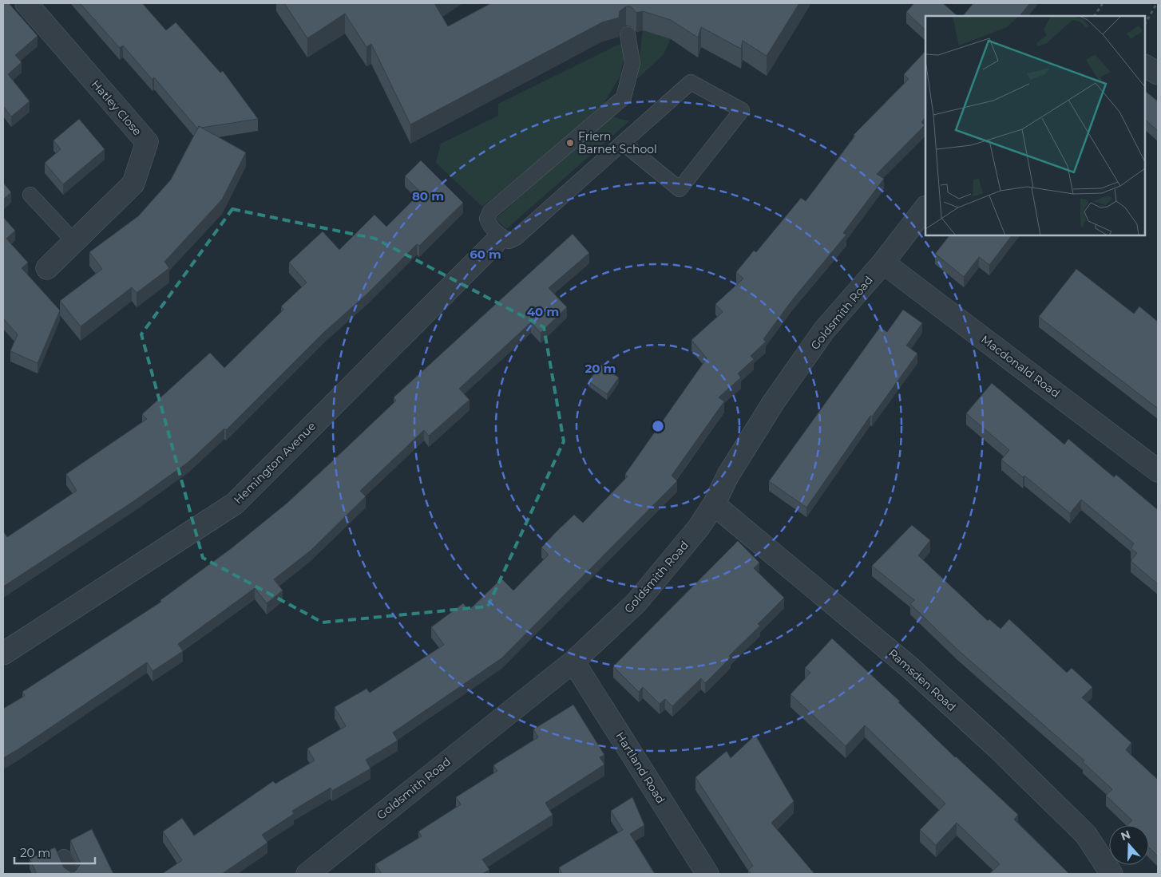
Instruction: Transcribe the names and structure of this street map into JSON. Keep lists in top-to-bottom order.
{
  "streets": {
    "street": [
      "Hatley Close",
      "Goldsmith Road",
      "Macdonald Road",
      "Hemington Avenue",
      "Ramsden Road",
      "Hartland Road"
    ]
  },
  "crossings": [
    ["Goldsmith Road", "Macdonald Road"],
    ["Goldsmith Road", "Ramsden Road"],
    ["Goldsmith Road", "Hartland Road"]
  ],
  "places": ["Friern Barnet School"],
  "scale_bar": "20 m",
  "north": "top",
  "rings": [
    "80 m",
    "60 m",
    "40 m",
    "20 m"
  ]
}
